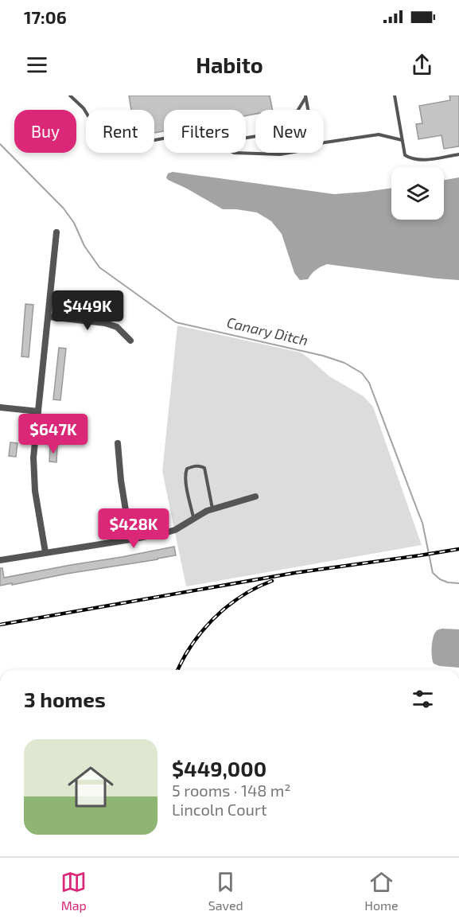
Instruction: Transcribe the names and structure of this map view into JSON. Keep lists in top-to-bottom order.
{
  "water": ["Canary Ditch"],
  "page": {
    "status": "17:06",
    "header": "Habito",
    "chip": [
      "Buy",
      "Rent",
      "Filters",
      "New"
    ],
    "price": ["$449K", "$647K", "$428K"],
    "heading": "3 homes",
    "list": [
      {
        "name": "$449,000",
        "note": "5 rooms · 148 m² · Lincoln Court"
      }
    ],
    "tabs": ["Map", "Saved", "Home"]
  }
}
